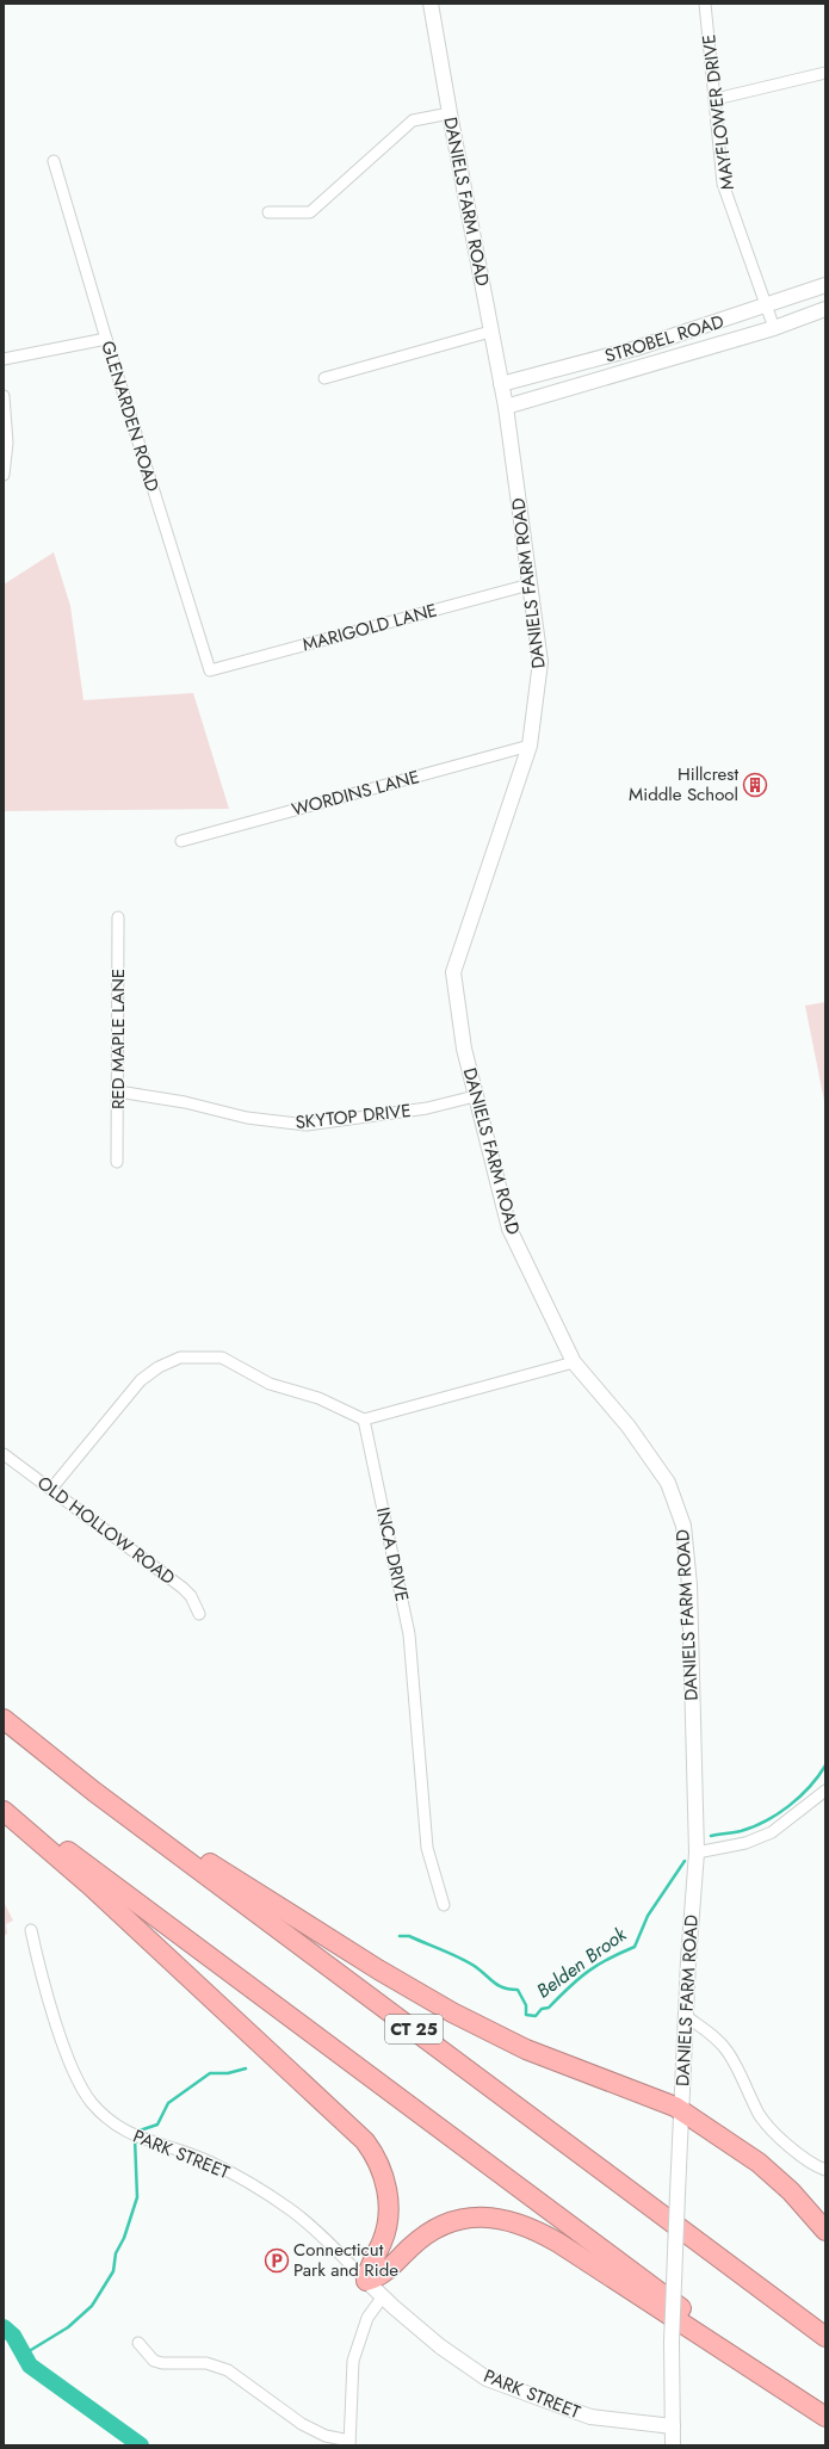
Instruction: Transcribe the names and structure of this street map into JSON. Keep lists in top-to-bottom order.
{
  "streets": {
    "highway": ["CT 25"],
    "main road": ["DANIELS FARM ROAD", "STROBEL ROAD", "PARK STREET"],
    "street": [
      "MAYFLOWER DRIVE",
      "GLENARDEN ROAD",
      "MARIGOLD LANE",
      "WORDINS LANE",
      "RED MAPLE LANE",
      "SKYTOP DRIVE",
      "OLD HOLLOW ROAD",
      "INCA DRIVE"
    ]
  },
  "crossings": [
    ["MAYFLOWER DRIVE", "STROBEL ROAD"],
    ["DANIELS FARM ROAD", "STROBEL ROAD"],
    ["DANIELS FARM ROAD", "MARIGOLD LANE"],
    ["DANIELS FARM ROAD", "WORDINS LANE"],
    ["DANIELS FARM ROAD", "SKYTOP DRIVE"],
    ["DANIELS FARM ROAD", "PARK STREET"],
    ["GLENARDEN ROAD", "MARIGOLD LANE"],
    ["RED MAPLE LANE", "SKYTOP DRIVE"]
  ],
  "water": ["Belden Brook"],
  "places": {
    "building": ["Hillcrest Middle School"],
    "parking": ["Connecticut Park and Ride"]
  }
}
